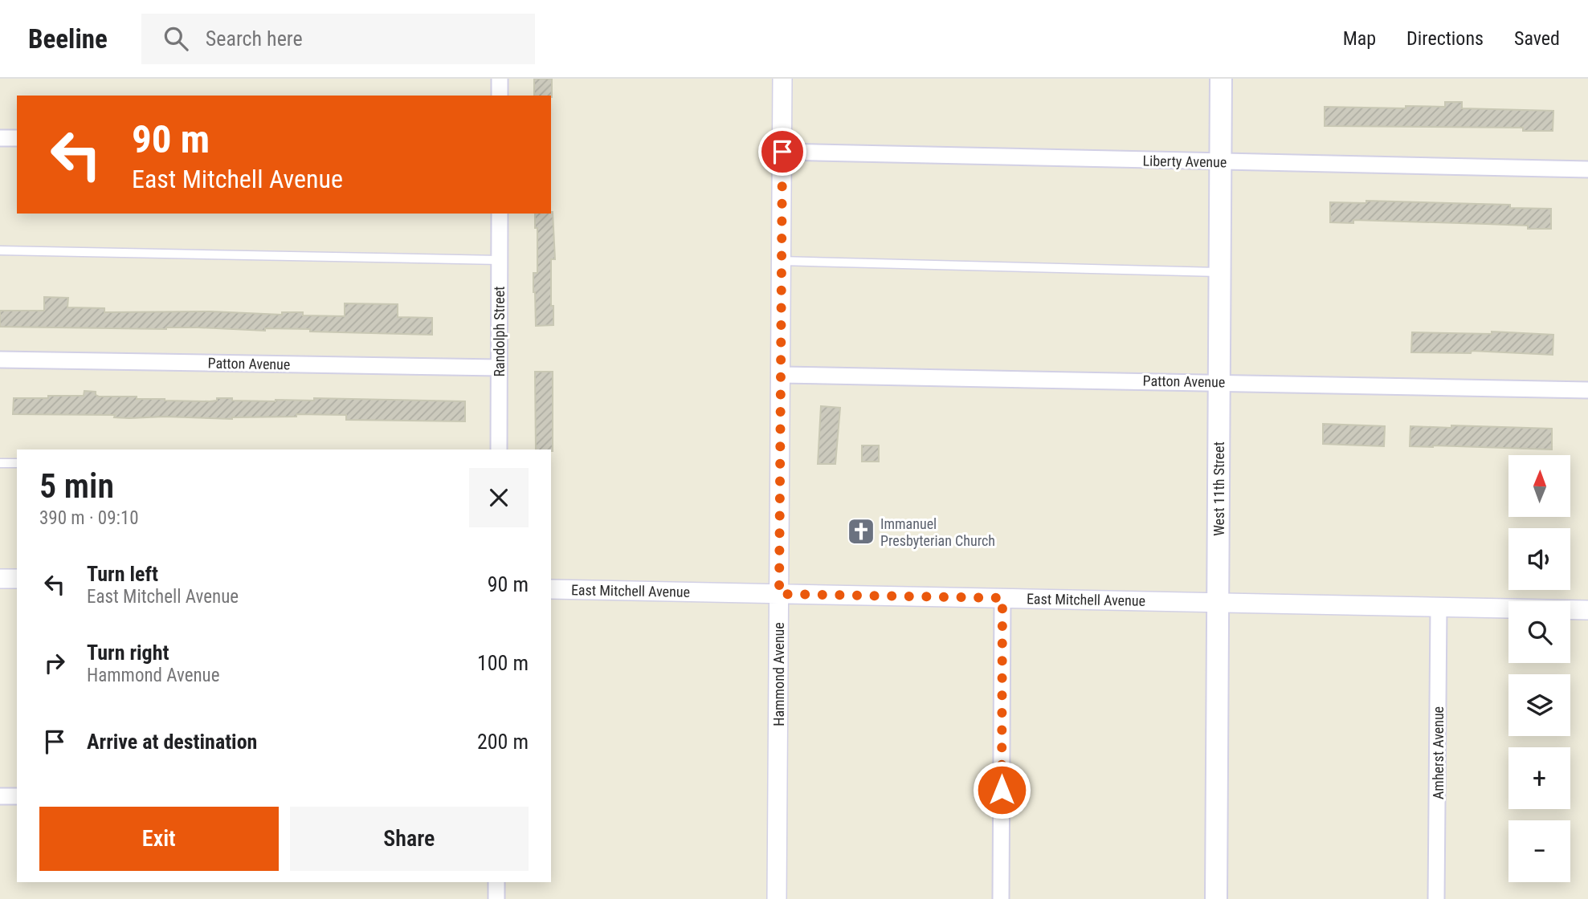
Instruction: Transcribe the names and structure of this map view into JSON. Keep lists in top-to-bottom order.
{
  "streets": {
    "main road": ["West 11th Street"],
    "street": [
      "Liberty Avenue",
      "Randolph Street",
      "Patton Avenue",
      "East Mitchell Avenue",
      "Hammond Avenue",
      "Amherst Avenue"
    ]
  },
  "crossings": [
    ["Liberty Avenue", "West 11th Street"],
    ["Liberty Avenue", "Hammond Avenue"],
    ["Randolph Street", "Patton Avenue"],
    ["Patton Avenue", "West 11th Street"],
    ["Patton Avenue", "Hammond Avenue"],
    ["West 11th Street", "East Mitchell Avenue"],
    ["East Mitchell Avenue", "Hammond Avenue"],
    ["East Mitchell Avenue", "Amherst Avenue"]
  ],
  "places": {
    "church": ["Immanuel Presbyterian Church"]
  },
  "north": "top",
  "page": {
    "header": "Beeline",
    "search": "Search here",
    "nav": ["Map", "Directions", "Saved"],
    "turn": ["90 m", "East Mitchell Avenue"],
    "heading": ["5 min", "390 m · 09:10"],
    "map_buttons": ["+", "−"],
    "list": [
      {
        "name": "Turn left",
        "note": "East Mitchell Avenue",
        "value": "90 m"
      },
      {
        "name": "Turn right",
        "note": "Hammond Avenue",
        "value": "100 m"
      },
      {
        "name": "Arrive at destination",
        "value": "200 m"
      }
    ],
    "buttons": ["Exit", "Share"]
  }
}
